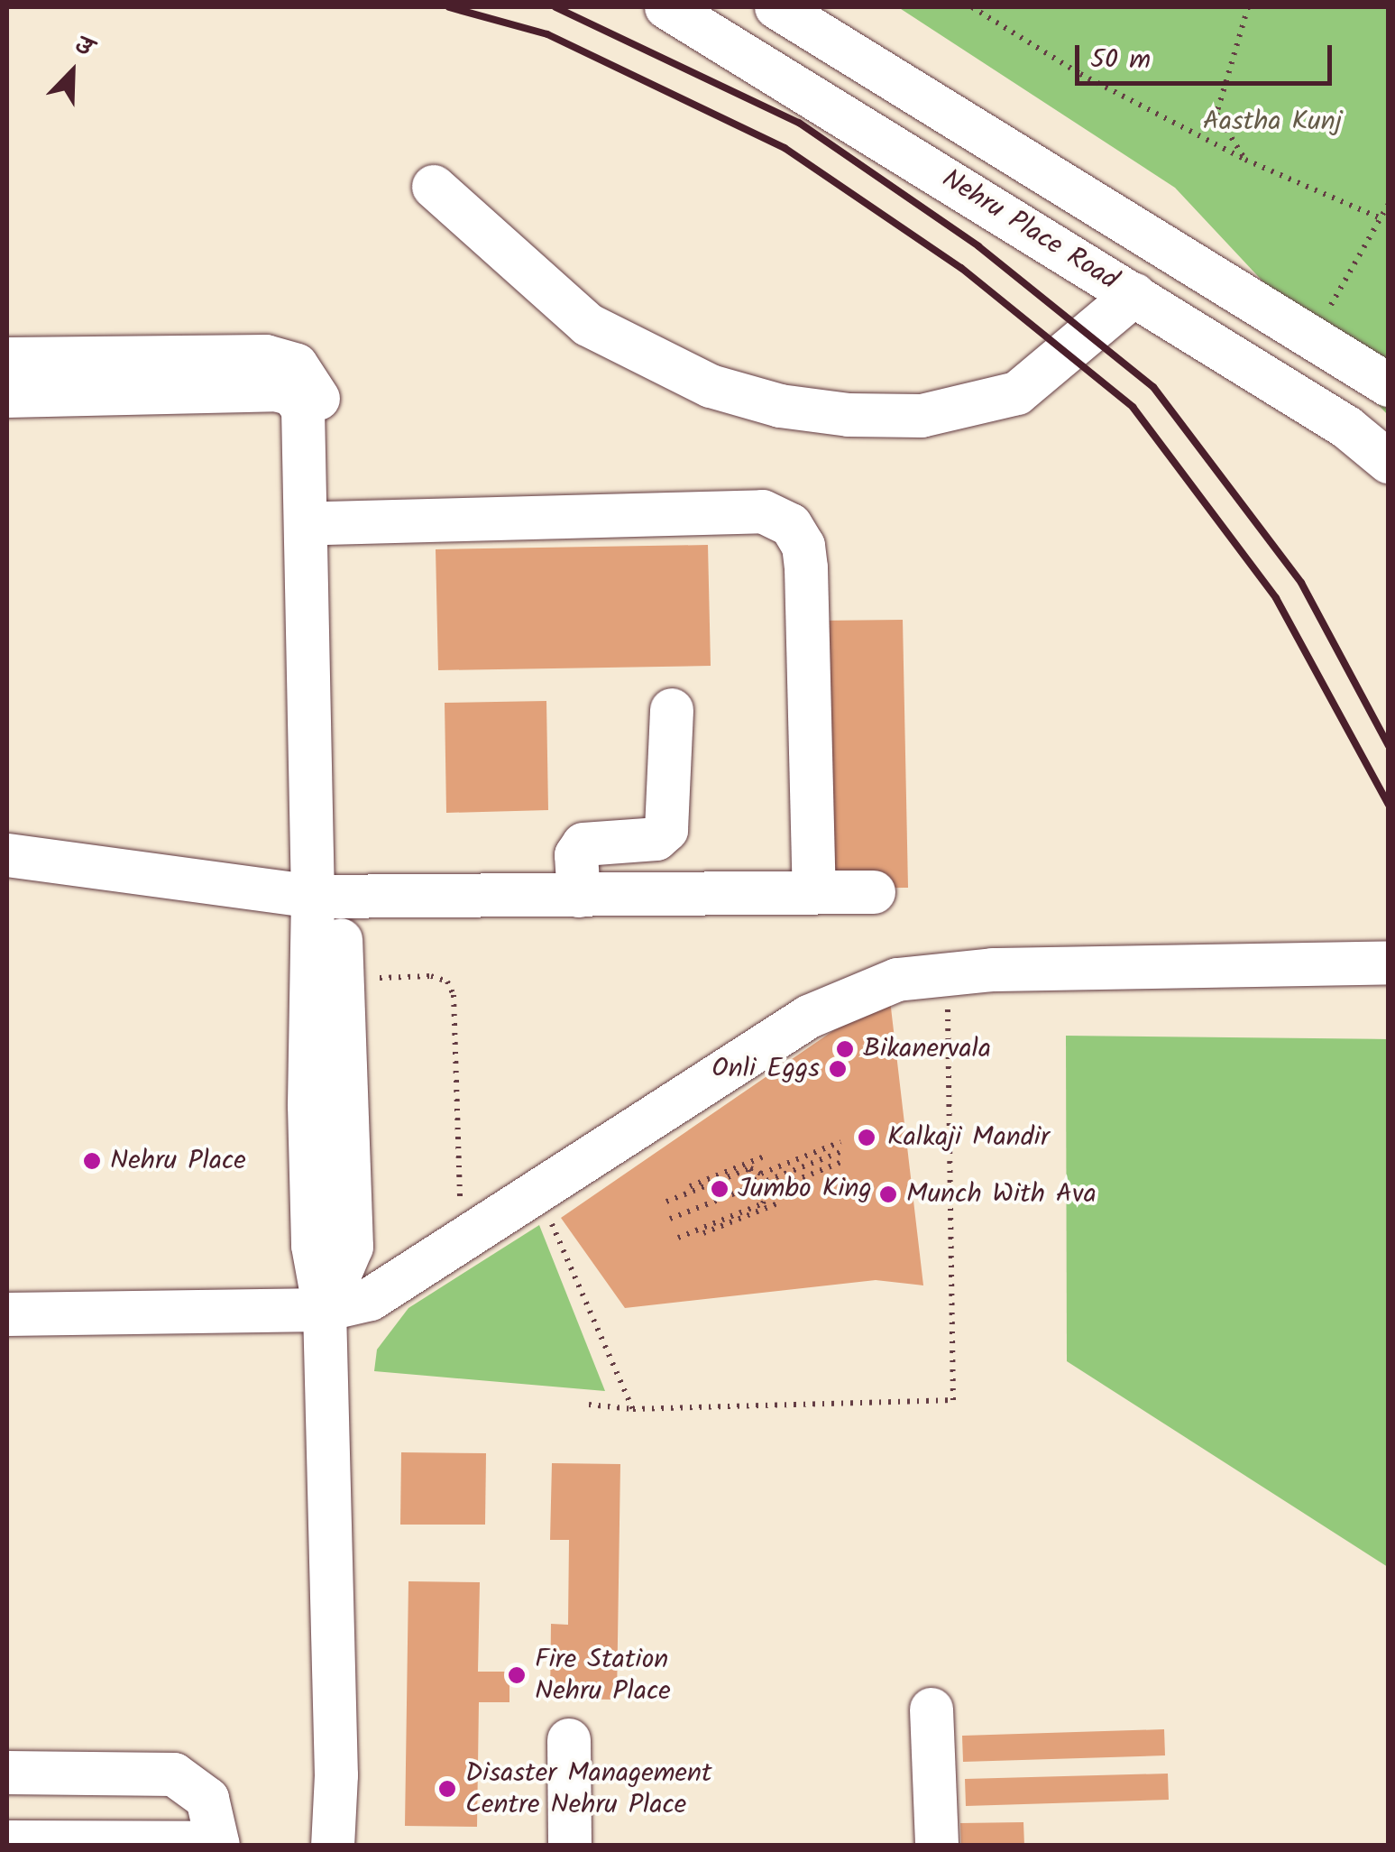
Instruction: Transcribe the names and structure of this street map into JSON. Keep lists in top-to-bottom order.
{
  "streets": {
    "street": ["Nehru Place Road"]
  },
  "parks": ["Aastha Kunj"],
  "places": [
    "Bikanervala",
    "Onli Eggs",
    "Kalkaji Mandir",
    "Nehru Place",
    "Jumbo King",
    "Munch With Ava",
    "Fire Station Nehru Place",
    "Disaster Management Centre Nehru Place"
  ],
  "scale_bar": "50 m",
  "north": "top right"
}
